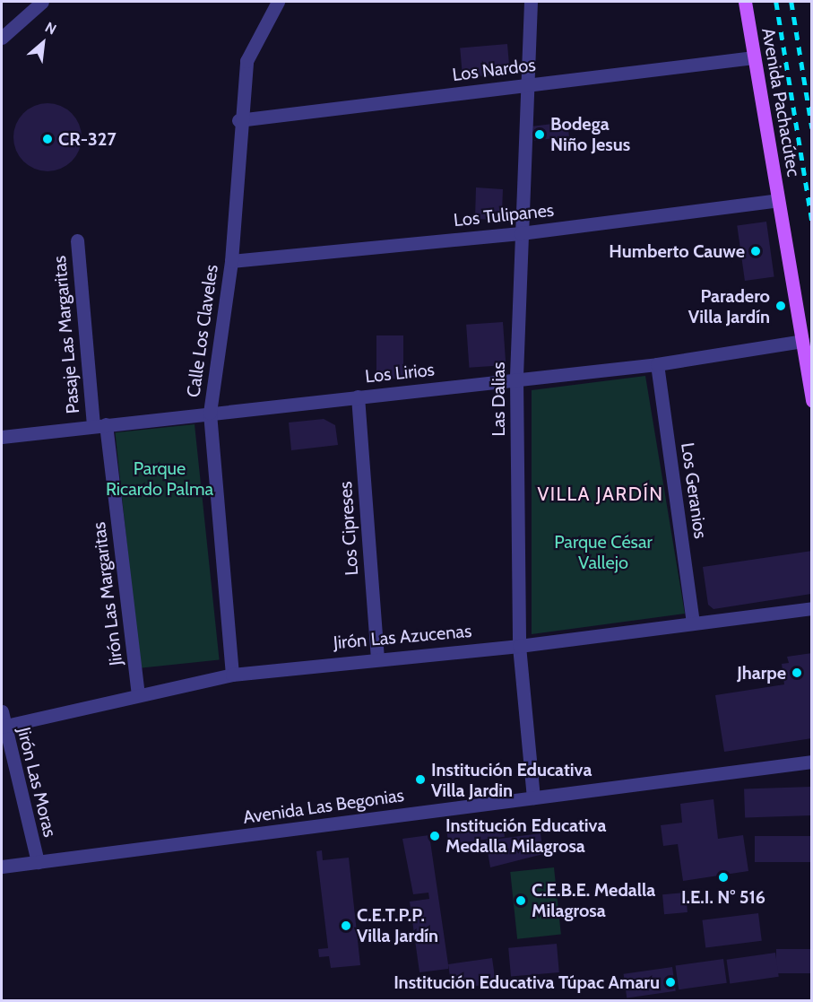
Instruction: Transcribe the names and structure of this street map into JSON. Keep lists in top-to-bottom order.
{
  "streets": {
    "main road": ["Avenida Pachacútec"],
    "street": [
      "Los Nardos",
      "Los Tulipanes",
      "Calle Los Claveles",
      "Pasaje Las Margaritas",
      "Los Lirios",
      "Las Dalias",
      "Los Geranios",
      "Los Cipreses",
      "Jirón Las Margaritas",
      "Jirón Las Azucenas",
      "Jirón Las Moras",
      "Avenida Las Begonias"
    ]
  },
  "crossings": [
    ["Los Nardos", "Avenida Pachacútec"],
    ["Los Nardos", "Calle Los Claveles"],
    ["Los Nardos", "Las Dalias"],
    ["Avenida Pachacútec", "Los Tulipanes"],
    ["Avenida Pachacútec", "Los Lirios"],
    ["Los Tulipanes", "Calle Los Claveles"],
    ["Los Tulipanes", "Las Dalias"],
    ["Calle Los Claveles", "Los Lirios"],
    ["Calle Los Claveles", "Jirón Las Azucenas"],
    ["Pasaje Las Margaritas", "Los Lirios"],
    ["Pasaje Las Margaritas", "Jirón Las Margaritas"],
    ["Los Lirios", "Las Dalias"],
    ["Los Lirios", "Los Geranios"],
    ["Los Lirios", "Los Cipreses"],
    ["Los Lirios", "Jirón Las Margaritas"],
    ["Las Dalias", "Jirón Las Azucenas"],
    ["Las Dalias", "Avenida Las Begonias"],
    ["Los Geranios", "Jirón Las Azucenas"],
    ["Los Cipreses", "Jirón Las Azucenas"],
    ["Jirón Las Margaritas", "Jirón Las Azucenas"],
    ["Jirón Las Azucenas", "Jirón Las Moras"],
    ["Jirón Las Moras", "Avenida Las Begonias"]
  ],
  "districts": ["VILLA JARDÍN"],
  "parks": ["Parque Ricardo Palma", "Parque César Vallejo"],
  "places": [
    "Bodega Niño Jesus",
    "CR-327",
    "Humberto Cauwe",
    "Paradero Villa Jardín",
    "Jharpe",
    "Institución Educativa Villa Jardin",
    "Institución Educativa Medalla Milagrosa",
    "I.E.I. N° 516",
    "C.E.B.E. Medalla Milagrosa",
    "C.E.T.P.P. Villa Jardín",
    "Institución Educativa Túpac Amaru"
  ],
  "north": "top right"
}
